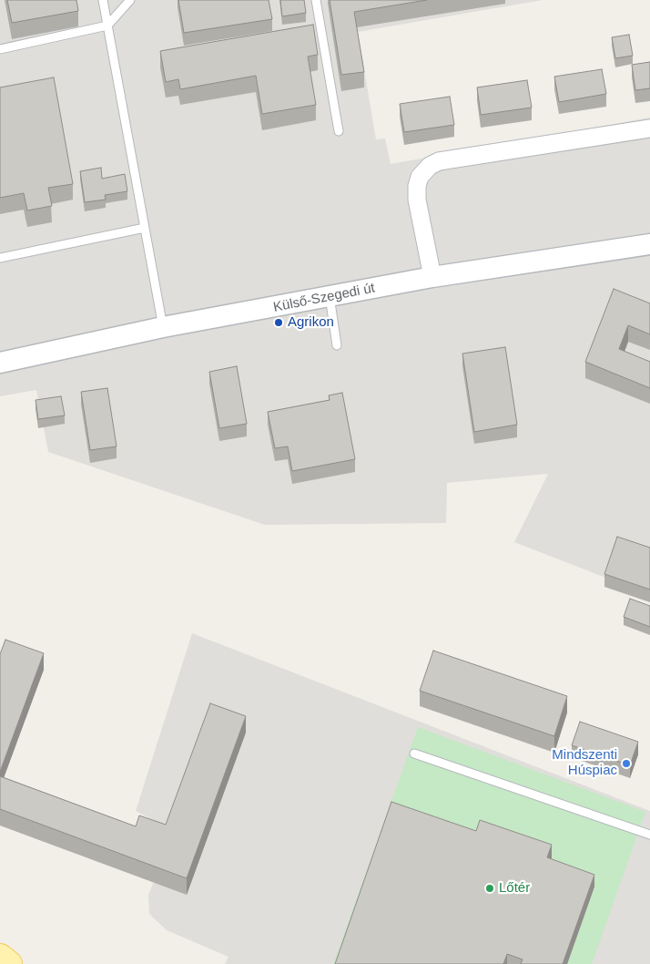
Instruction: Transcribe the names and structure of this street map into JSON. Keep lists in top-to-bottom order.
{
  "streets": {
    "street": ["Külső-Szegedi út"]
  },
  "places": ["Agrikon", "Mindszenti Húspiac", "Lőtér"]
}
